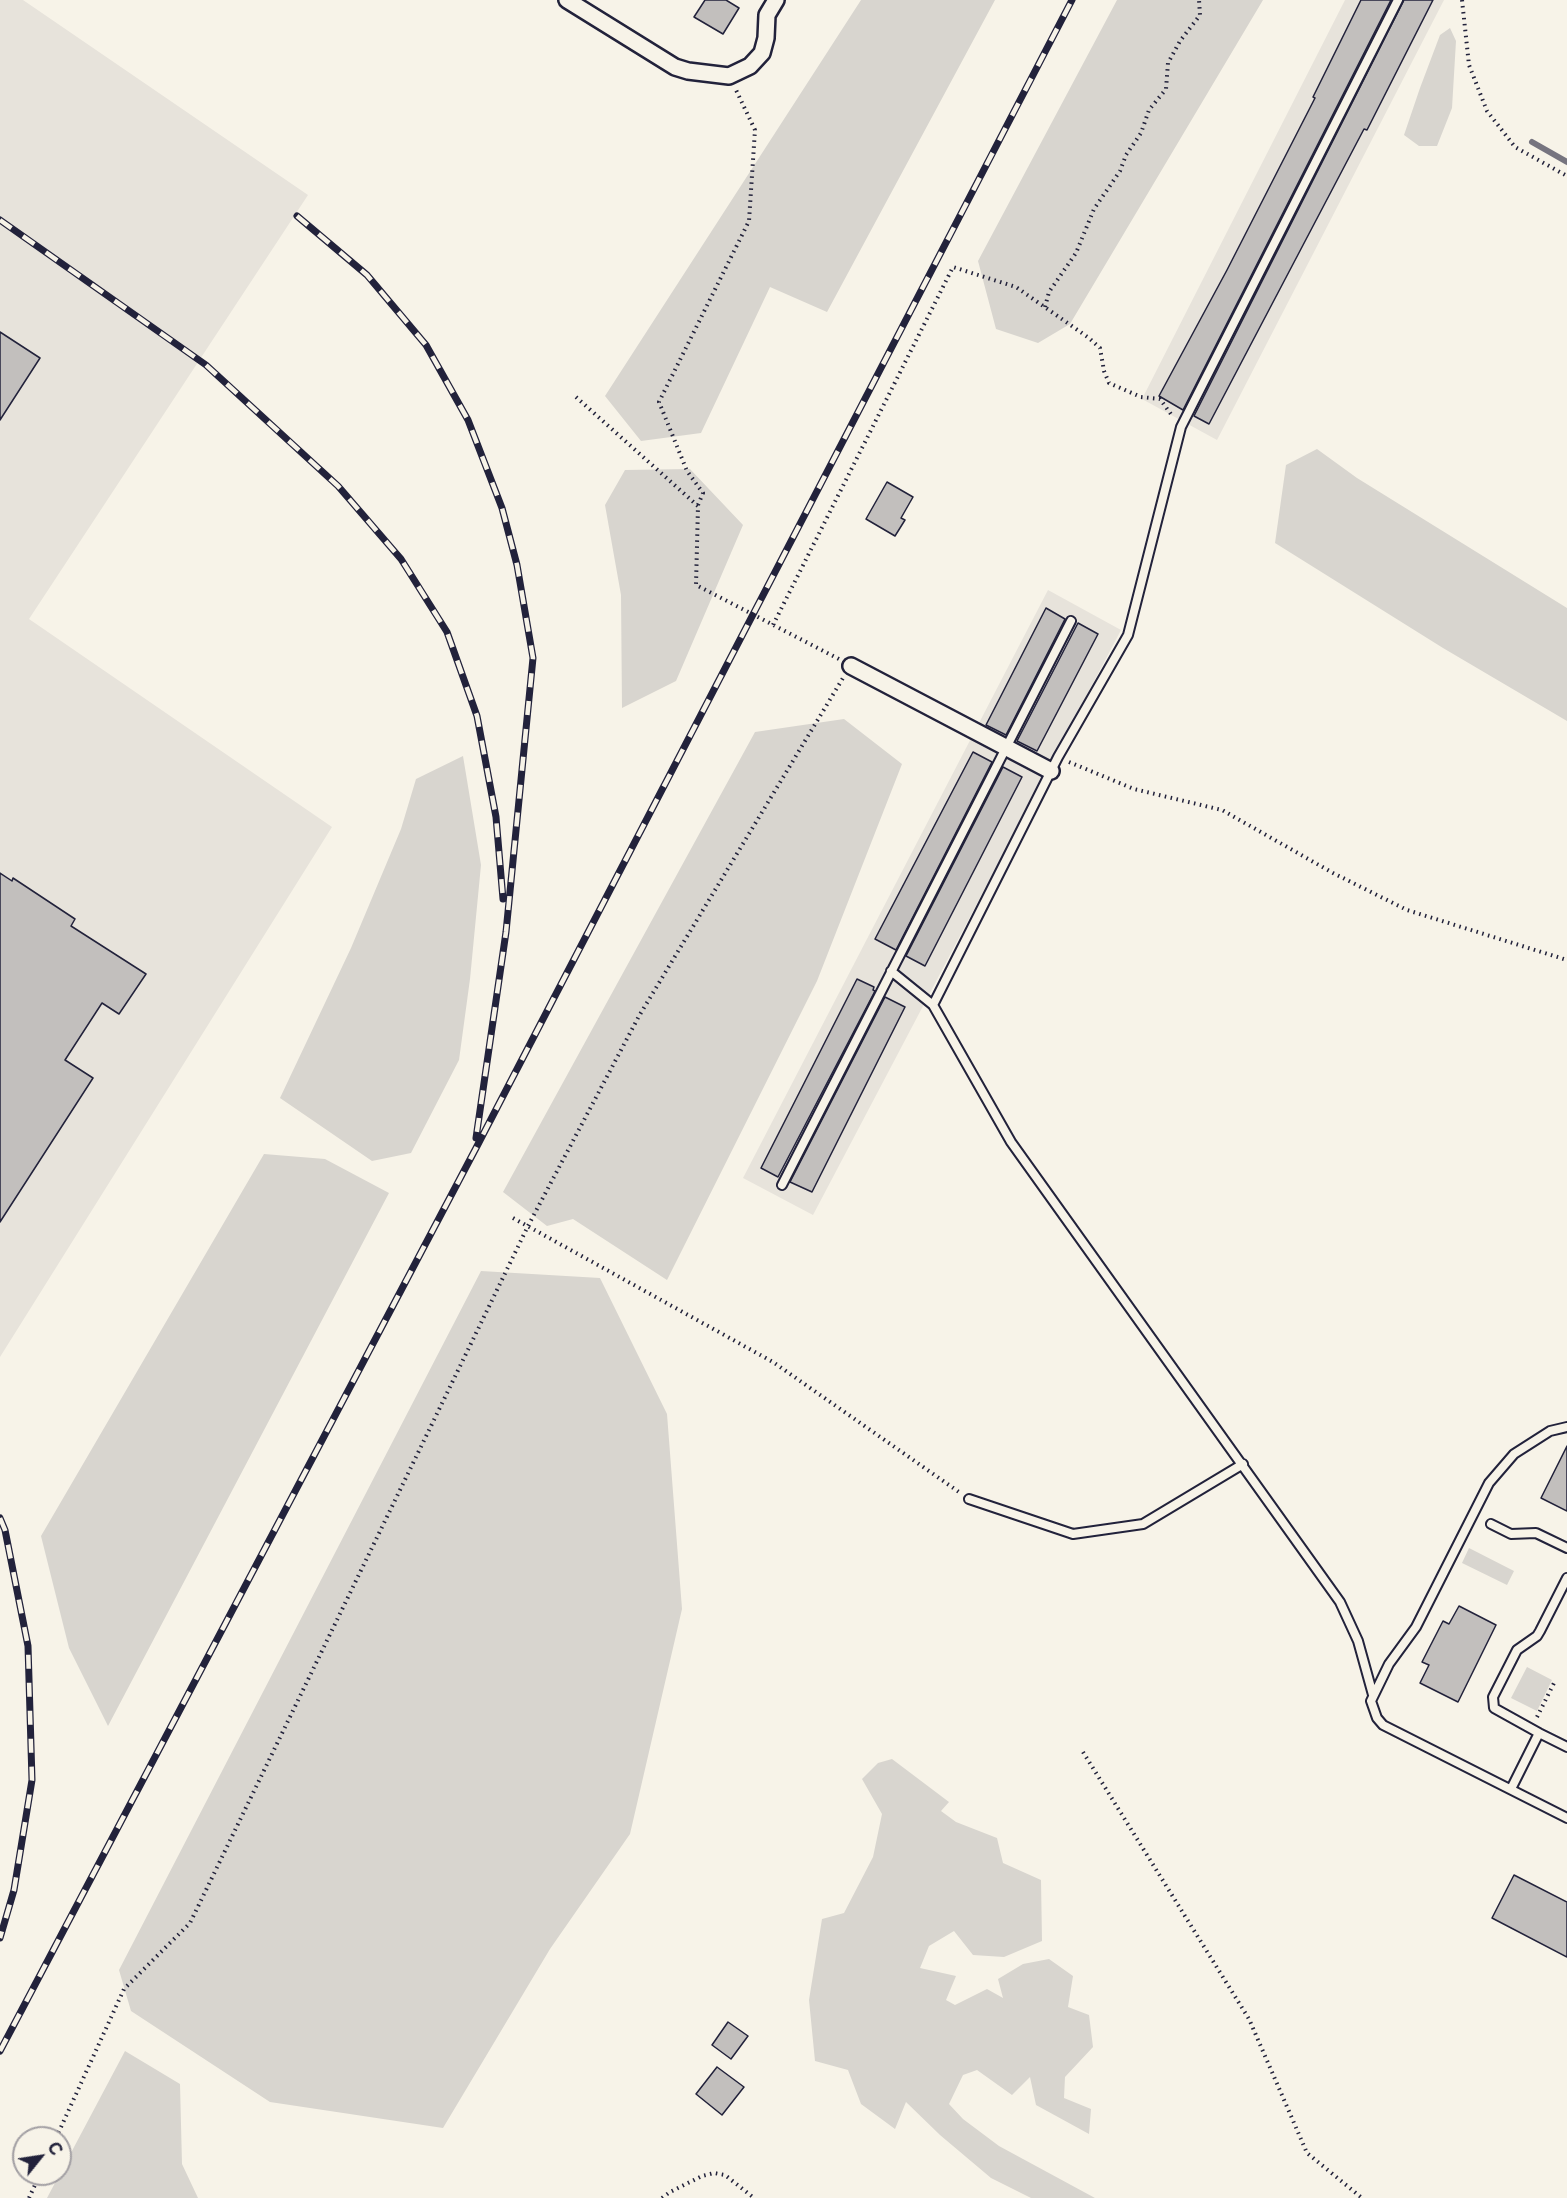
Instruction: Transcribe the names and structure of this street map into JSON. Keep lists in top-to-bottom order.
{
  "north": "top right"
}
